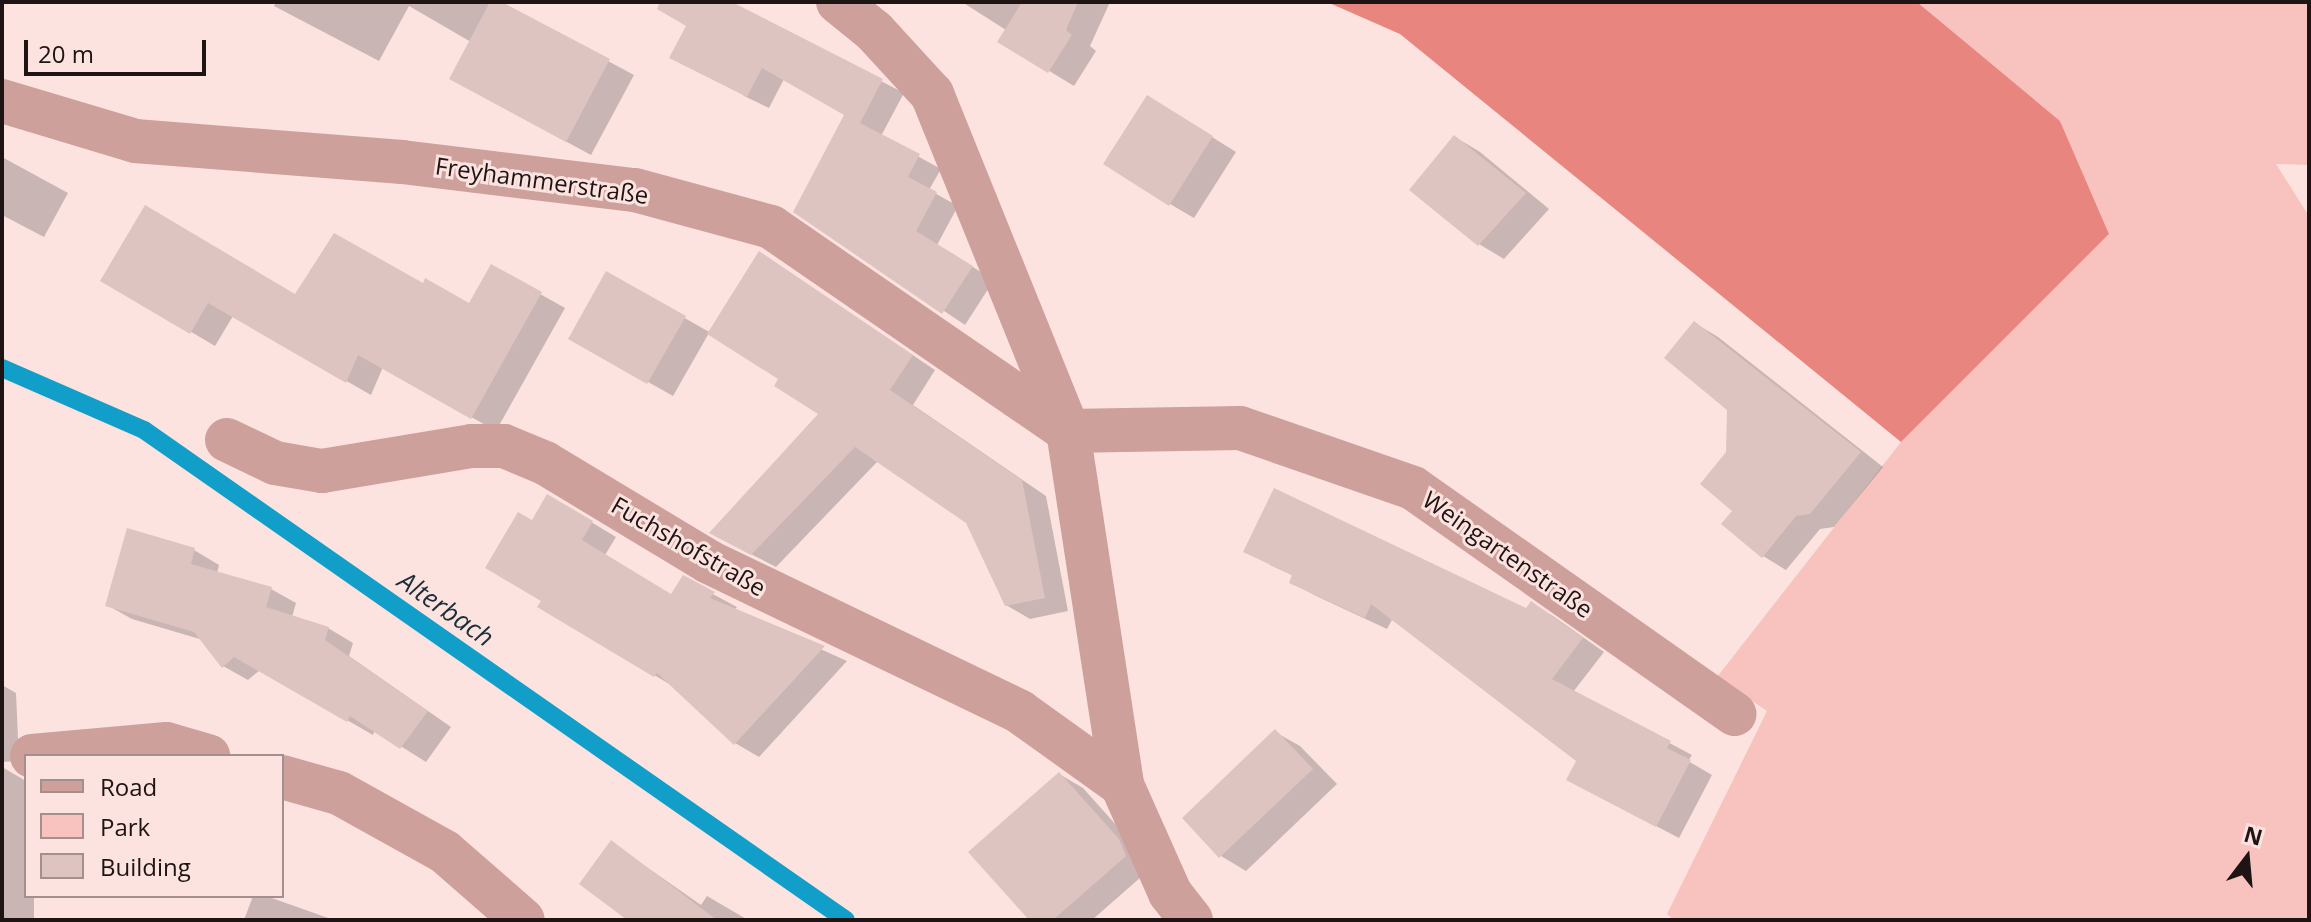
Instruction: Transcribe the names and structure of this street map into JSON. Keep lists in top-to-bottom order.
{
  "streets": {
    "street": ["Freyhammerstraße", "Fuchshofstraße", "Weingartenstraße"]
  },
  "crossings": [
    ["Freyhammerstraße", "Weingartenstraße"]
  ],
  "water": ["Alterbach"],
  "legend": ["Road", "Park", "Building"],
  "scale_bar": "20 m",
  "north": "top"
}
